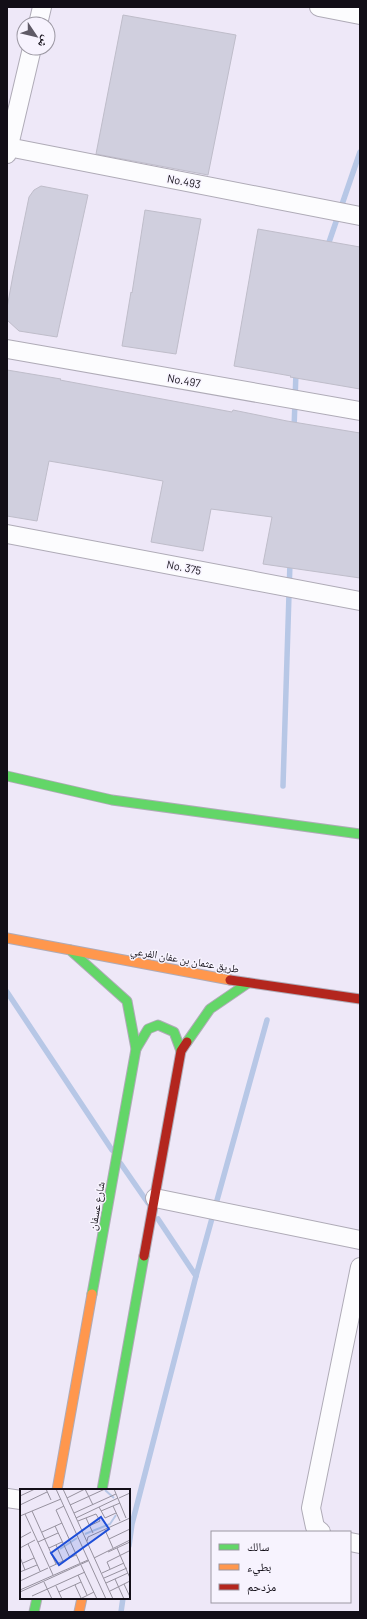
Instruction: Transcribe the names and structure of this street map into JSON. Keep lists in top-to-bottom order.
{
  "streets": {
    "street": [
      "No.493",
      "No.497",
      "No. 375",
      "طريق عثمان بن عفان الفرعي",
      "شارع عسفان"
    ]
  },
  "crossings": [
    ["طريق عثمان بن عفان الفرعي", "شارع عسفان"]
  ],
  "legend": ["سالك", "بطيء", "مزدحم"],
  "north": "bottom right"
}
